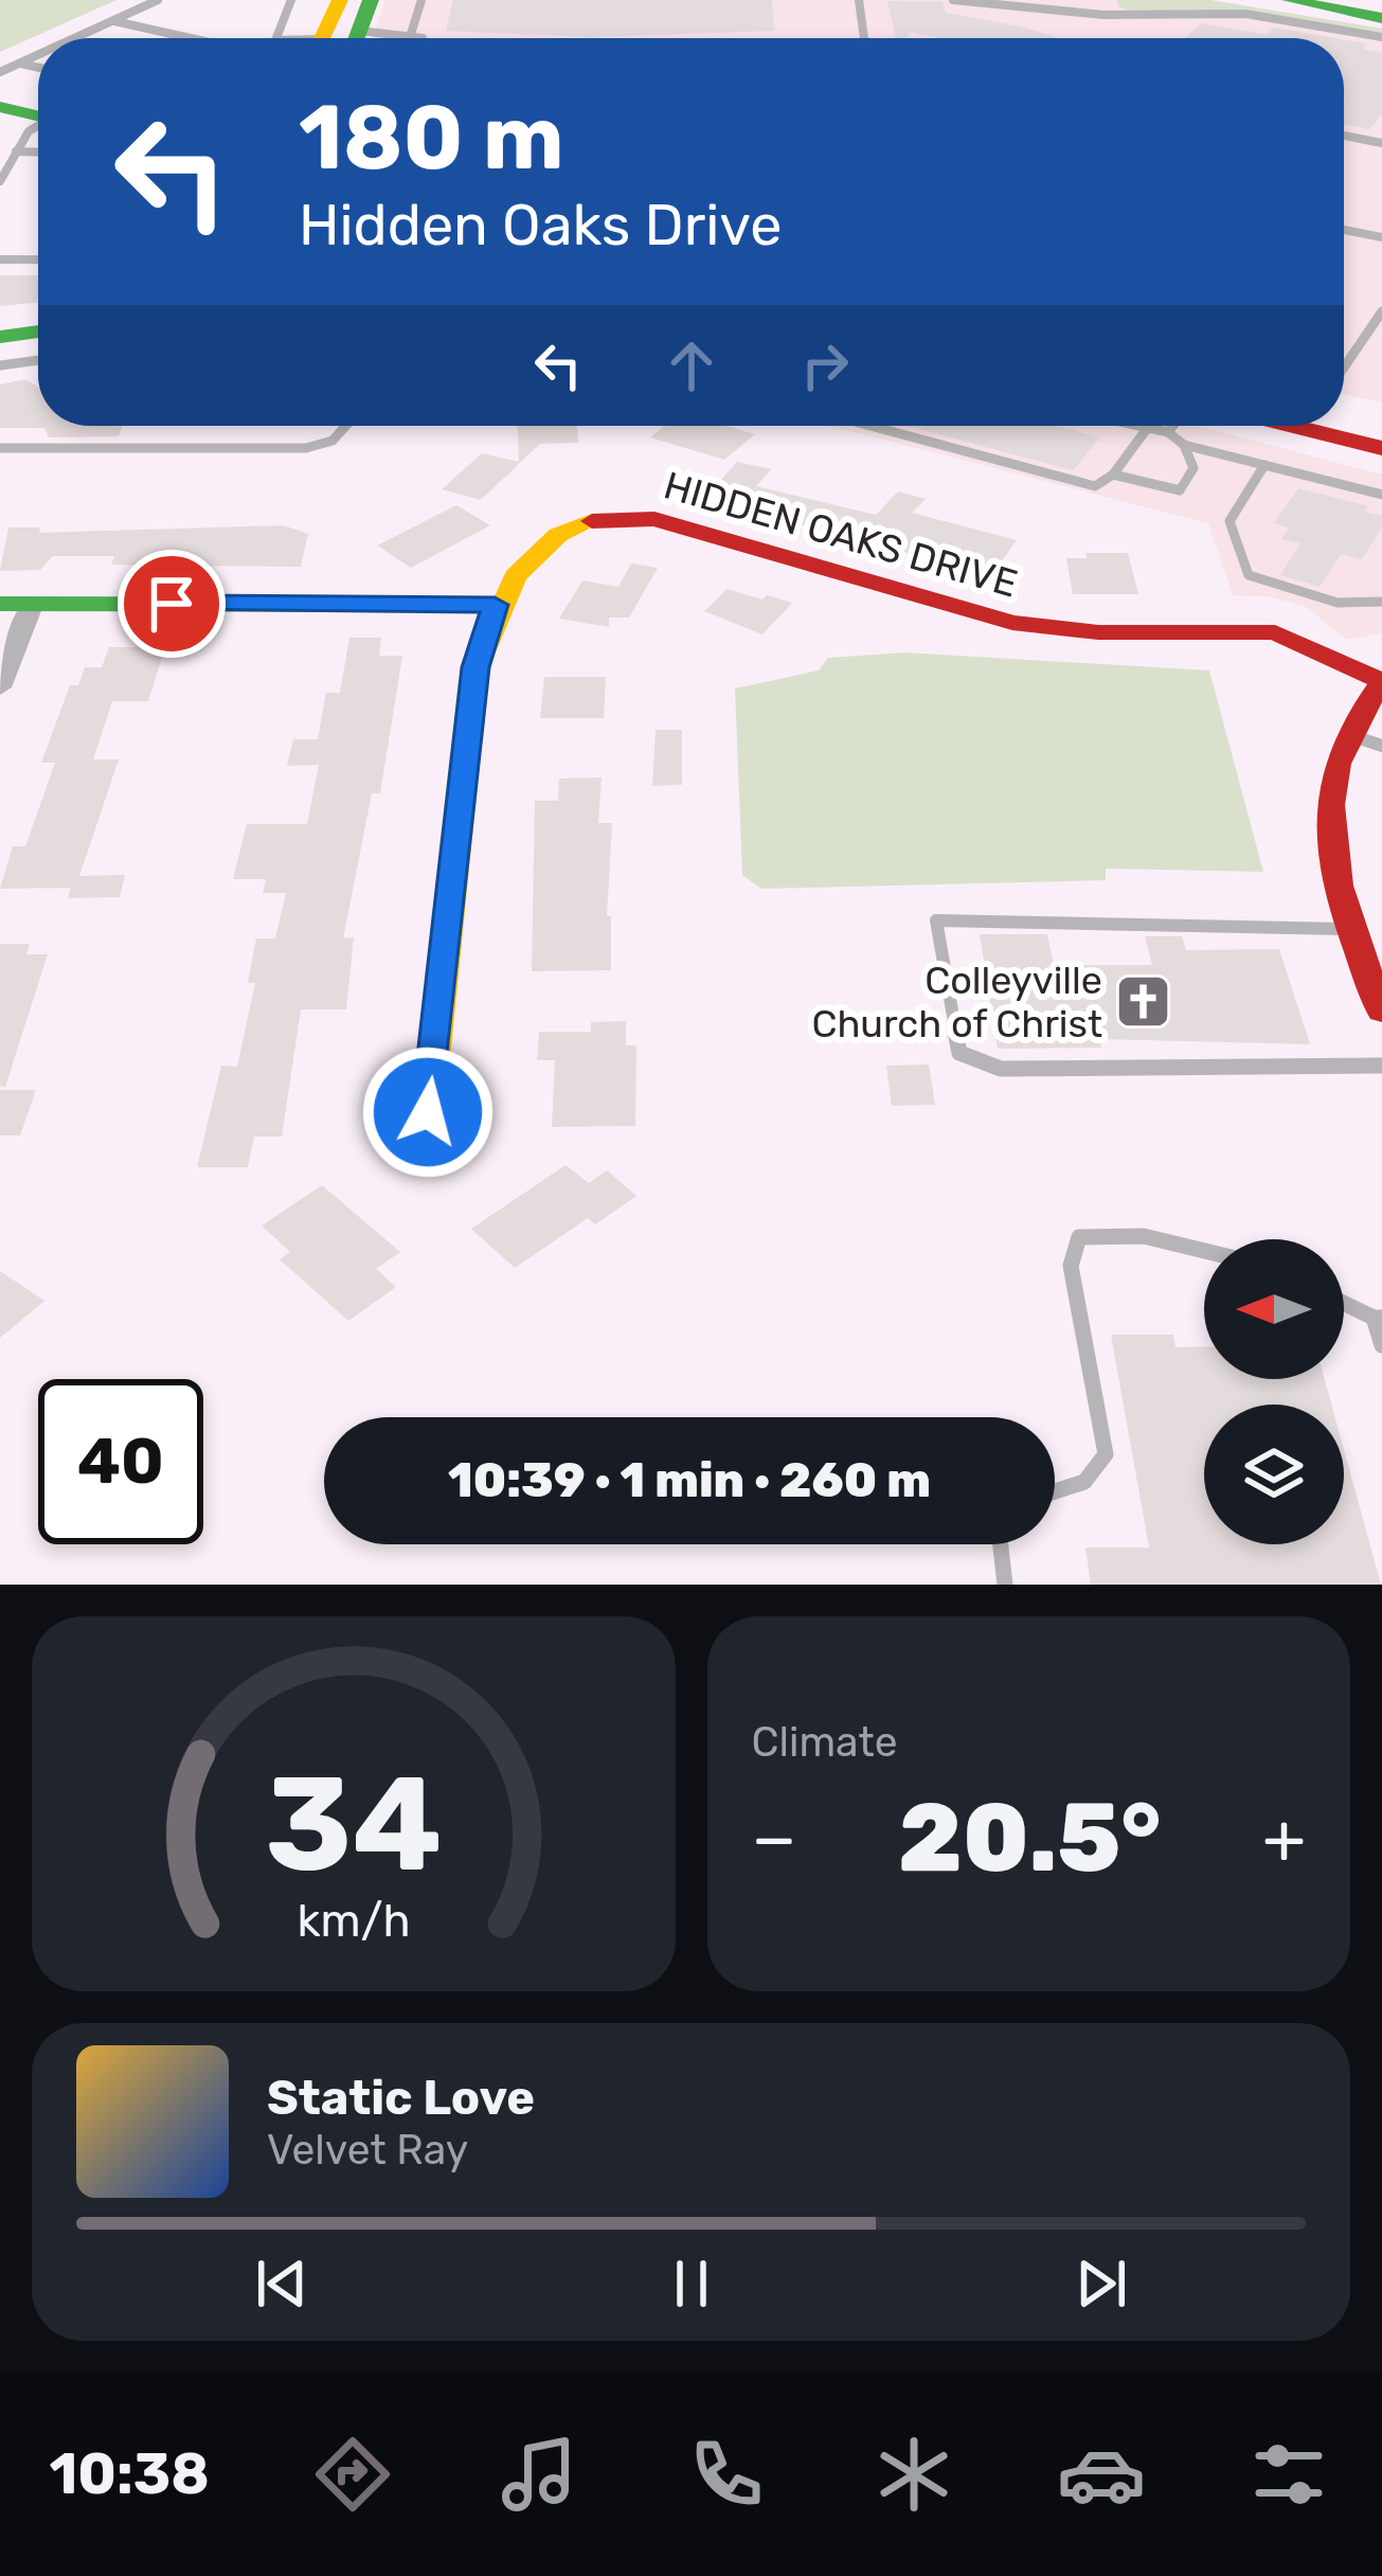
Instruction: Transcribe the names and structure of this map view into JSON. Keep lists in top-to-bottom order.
{
  "streets": {
    "street": ["HIDDEN OAKS DRIVE"]
  },
  "places": {
    "church": ["Colleyville Church of Christ"]
  },
  "north": "left",
  "page": {
    "turn": ["180 m", "Hidden Oaks Drive"],
    "limit": "40",
    "trip": "10:39 · 1 min · 260 m",
    "tile": "Climate",
    "heat": ["−", "20.5°", "+"],
    "song": ["Static Love", "Velvet Ray"],
    "tabs": "10:38",
    "gauge": ["34", "km/h"]
  }
}
